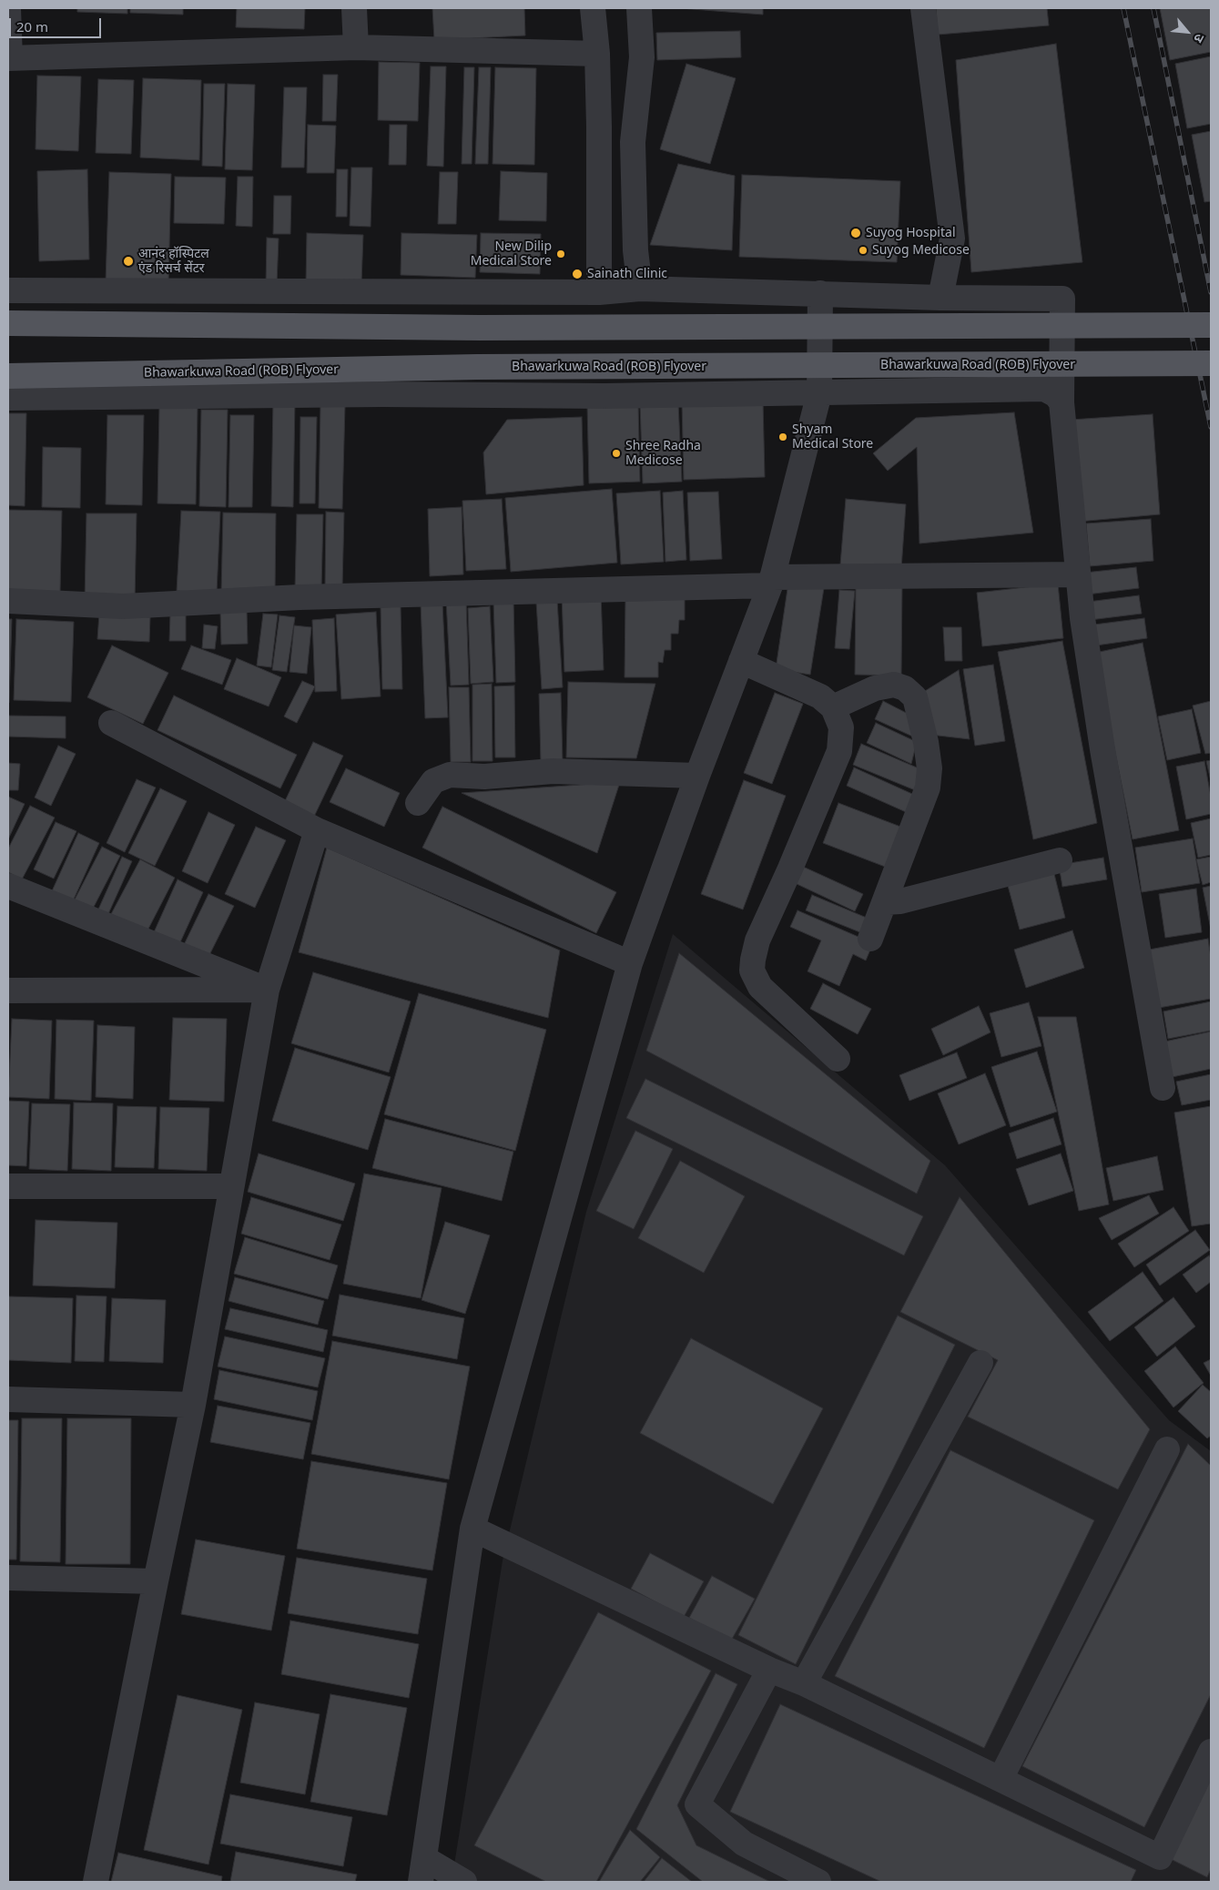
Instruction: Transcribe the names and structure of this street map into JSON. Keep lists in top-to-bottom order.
{
  "streets": {
    "main road": ["Bhawarkuwa Road (ROB) Flyover"]
  },
  "places": [
    "Suyog Hospital",
    "Suyog Medicose",
    "New Dilip Medical Store",
    "आनंद हॉस्पिटल एंड रिसर्च सेंटर",
    "Sainath Clinic",
    "Shyam Medical Store",
    "Shree Radha Medicose"
  ],
  "scale_bar": "20 m",
  "north": "bottom right"
}
